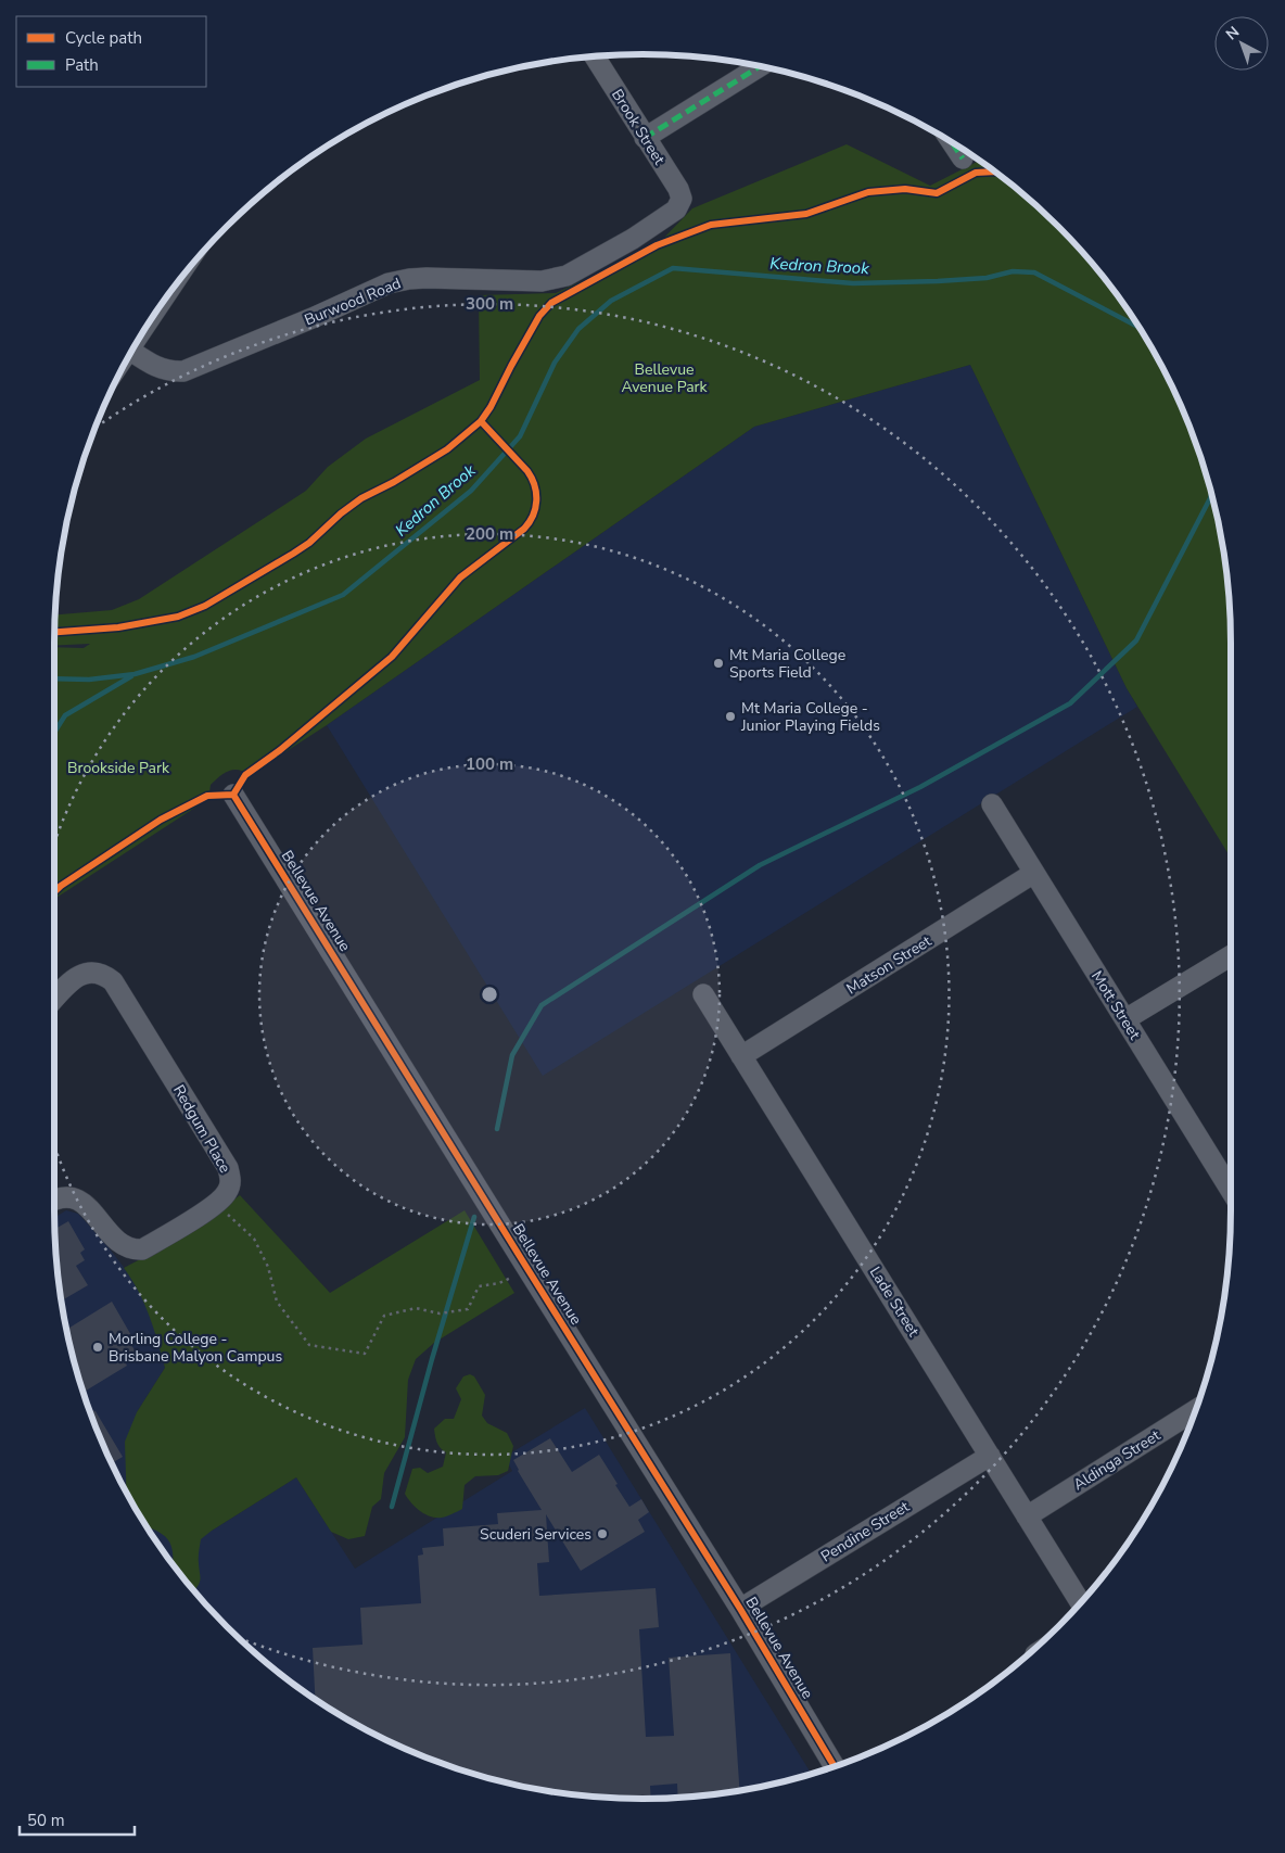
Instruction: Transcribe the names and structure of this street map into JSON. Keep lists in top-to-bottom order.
{
  "streets": {
    "street": [
      "Brook Street",
      "Burwood Road",
      "Bellevue Avenue",
      "Matson Street",
      "Mott Street",
      "Redgum Place",
      "Lade Street",
      "Aldinga Street",
      "Pendine Street"
    ]
  },
  "crossings": [
    ["Brook Street", "Burwood Road"],
    ["Bellevue Avenue", "Pendine Street"],
    ["Matson Street", "Mott Street"],
    ["Matson Street", "Lade Street"],
    ["Lade Street", "Aldinga Street"],
    ["Lade Street", "Pendine Street"]
  ],
  "water": ["Kedron Brook"],
  "parks": ["Bellevue Avenue Park", "Brookside Park"],
  "places": [
    "Mt Maria College Sports Field",
    "Mt Maria College - Junior Playing Fields",
    "Morling College - Brisbane Malyon Campus",
    "Scuderi Services"
  ],
  "legend": ["Cycle path", "Path"],
  "scale_bar": "50 m",
  "north": "top left",
  "rings": ["300 m", "200 m", "100 m"]
}
